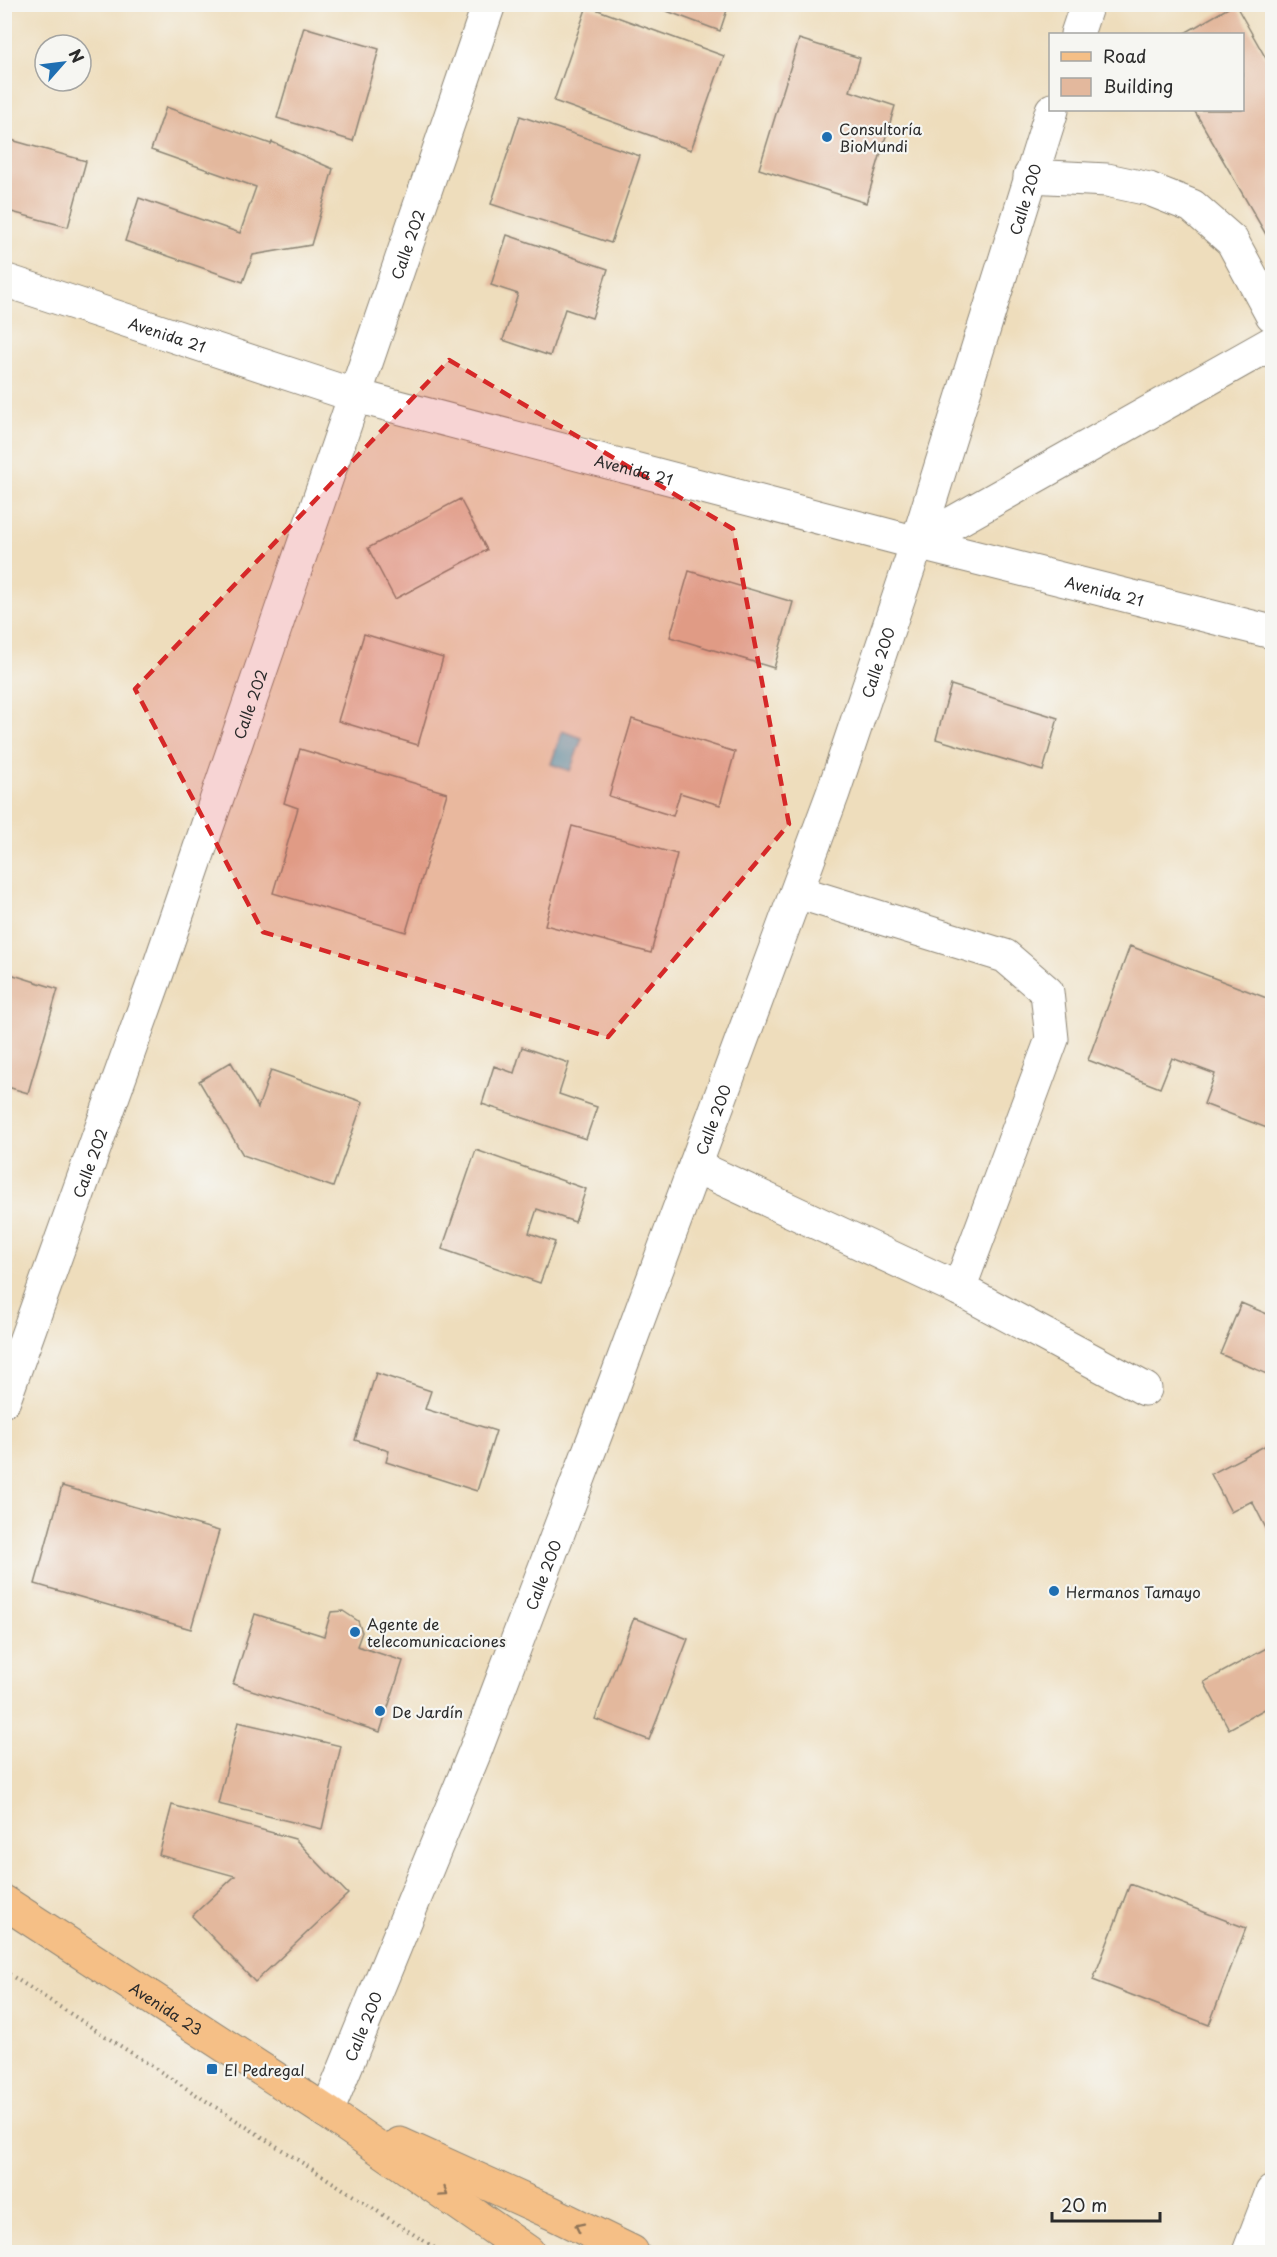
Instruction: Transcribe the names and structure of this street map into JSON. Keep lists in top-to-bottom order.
{
  "streets": {
    "main road": ["Avenida 23"],
    "street": ["Calle 200", "Calle 202", "Avenida 21"]
  },
  "crossings": [
    ["Calle 200", "Avenida 21"],
    ["Calle 200", "Avenida 23"],
    ["Calle 202", "Avenida 21"]
  ],
  "places": {
    "other": [
      "Consultoría BioMundi",
      "Hermanos Tamayo",
      "Agente de telecomunicaciones",
      "De Jardín"
    ],
    "transit": ["El Pedregal"]
  },
  "legend": ["Road", "Building"],
  "scale_bar": "20 m",
  "north": "top right"
}
